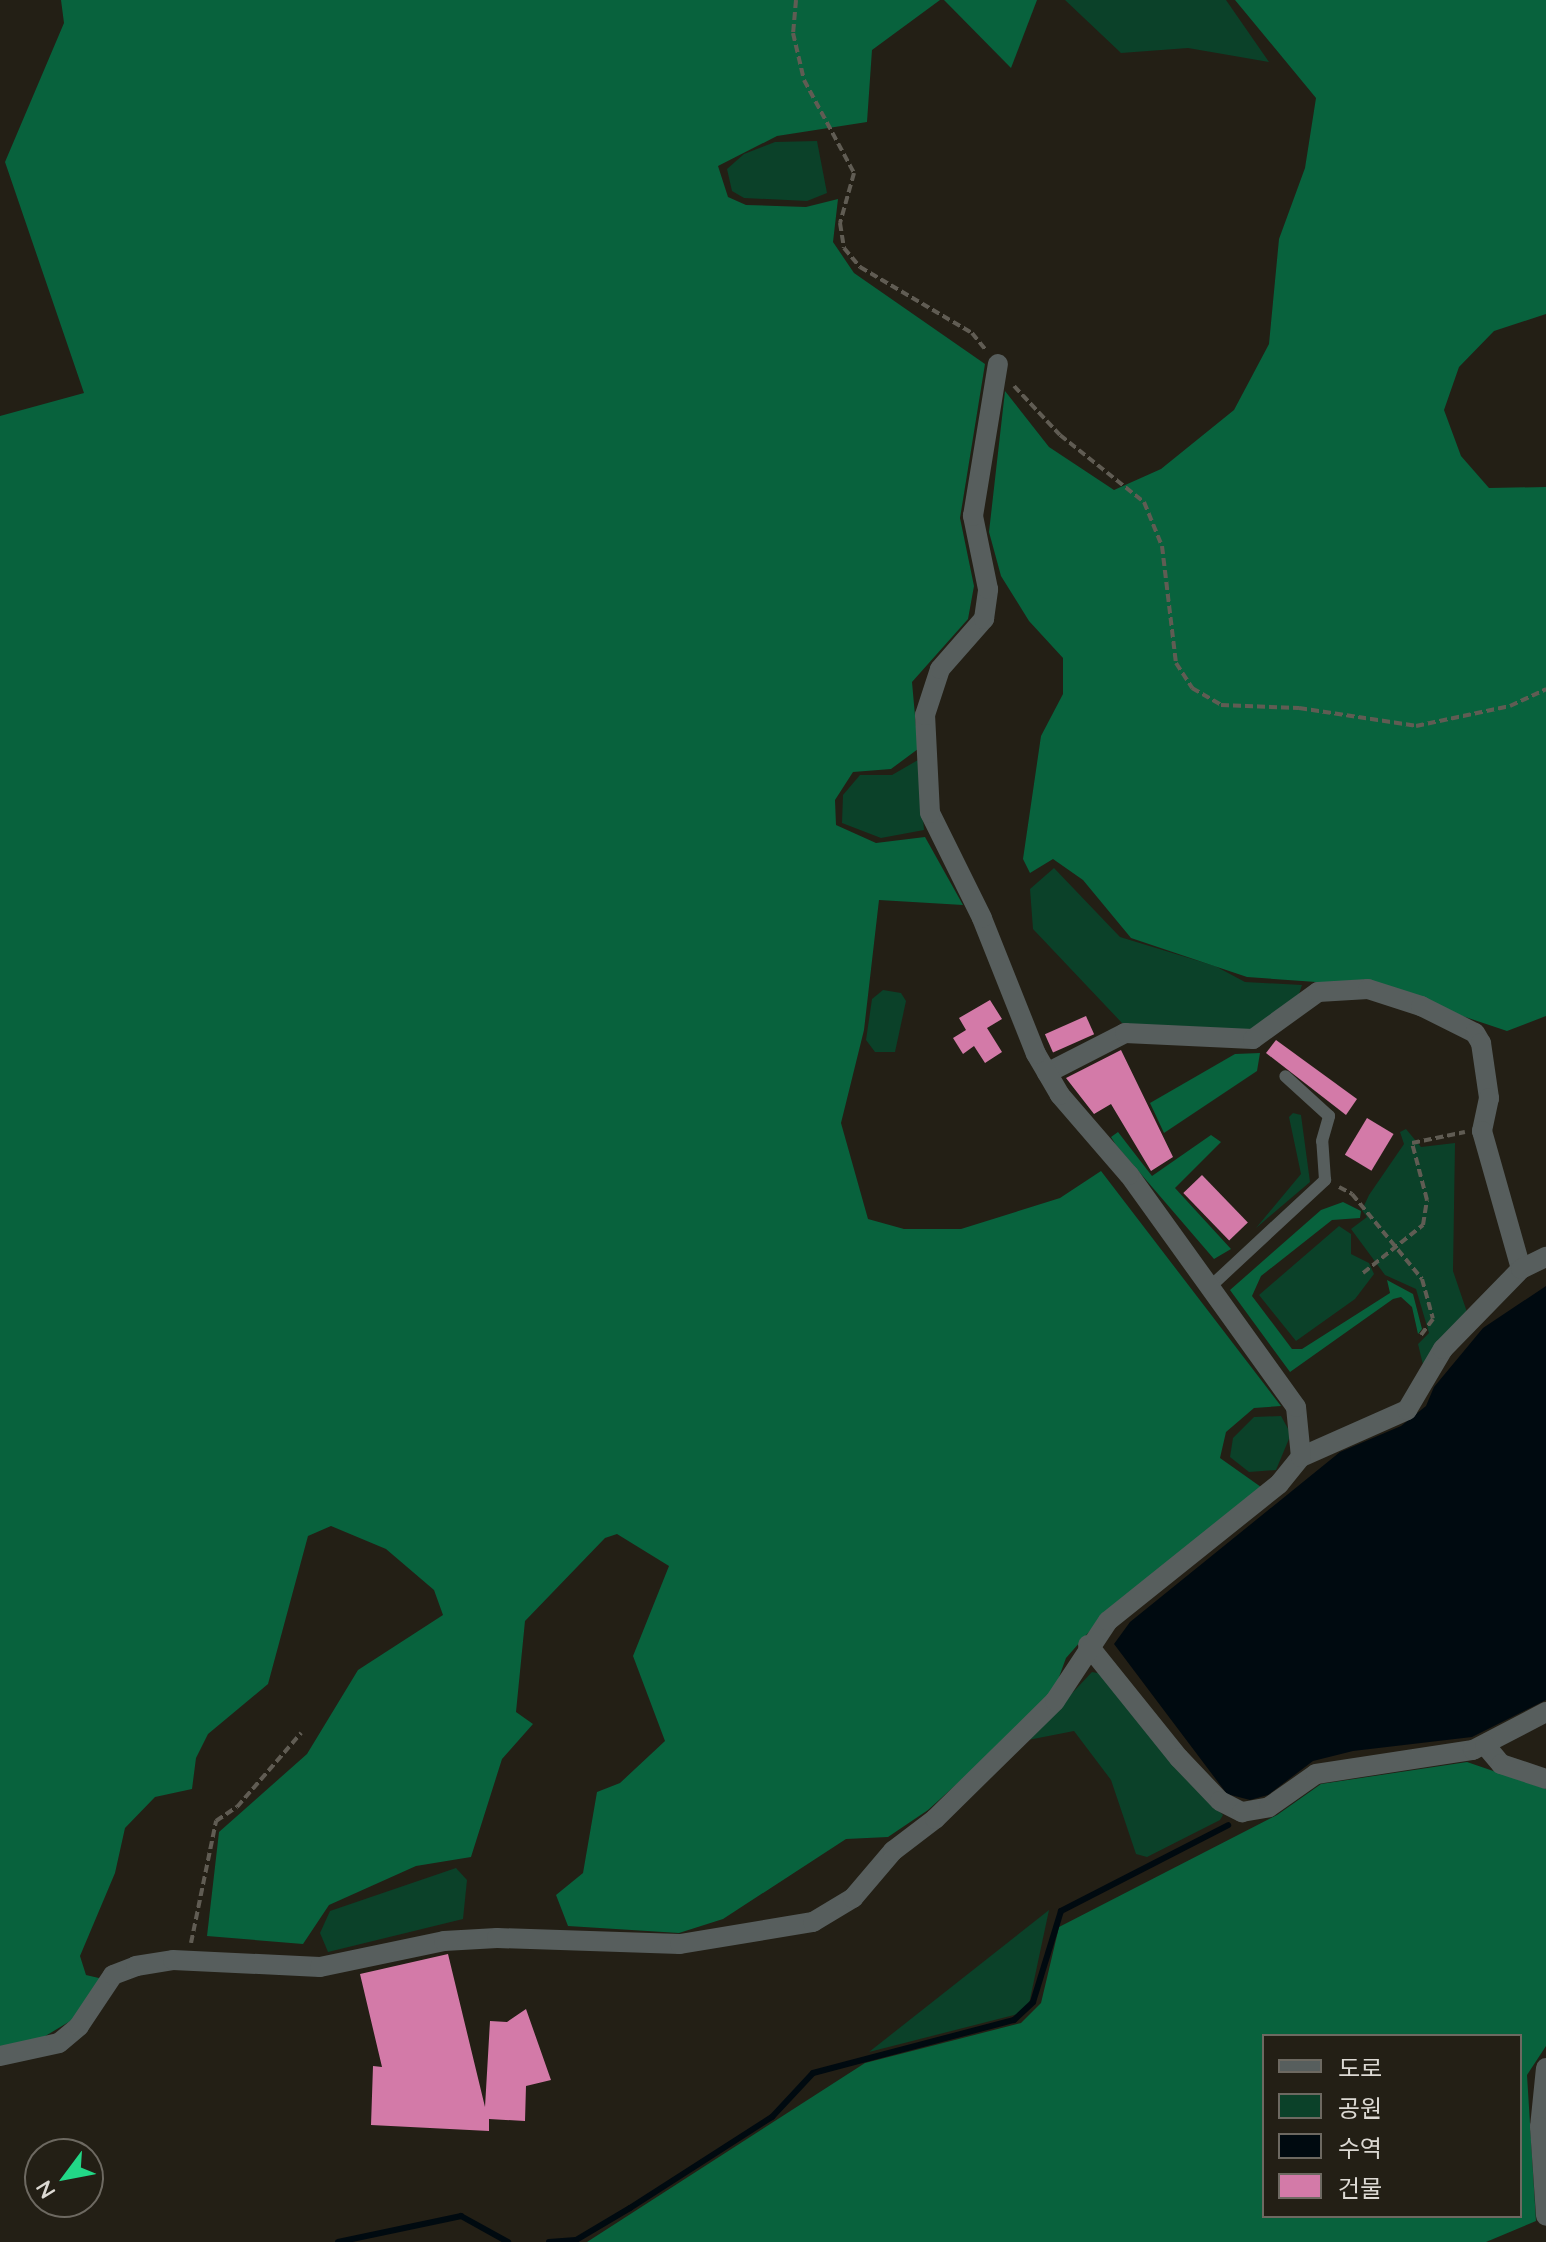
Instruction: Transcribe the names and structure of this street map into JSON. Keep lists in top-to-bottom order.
{
  "legend": [
    "도로",
    "공원",
    "수역",
    "건물"
  ],
  "north": "bottom left"
}
